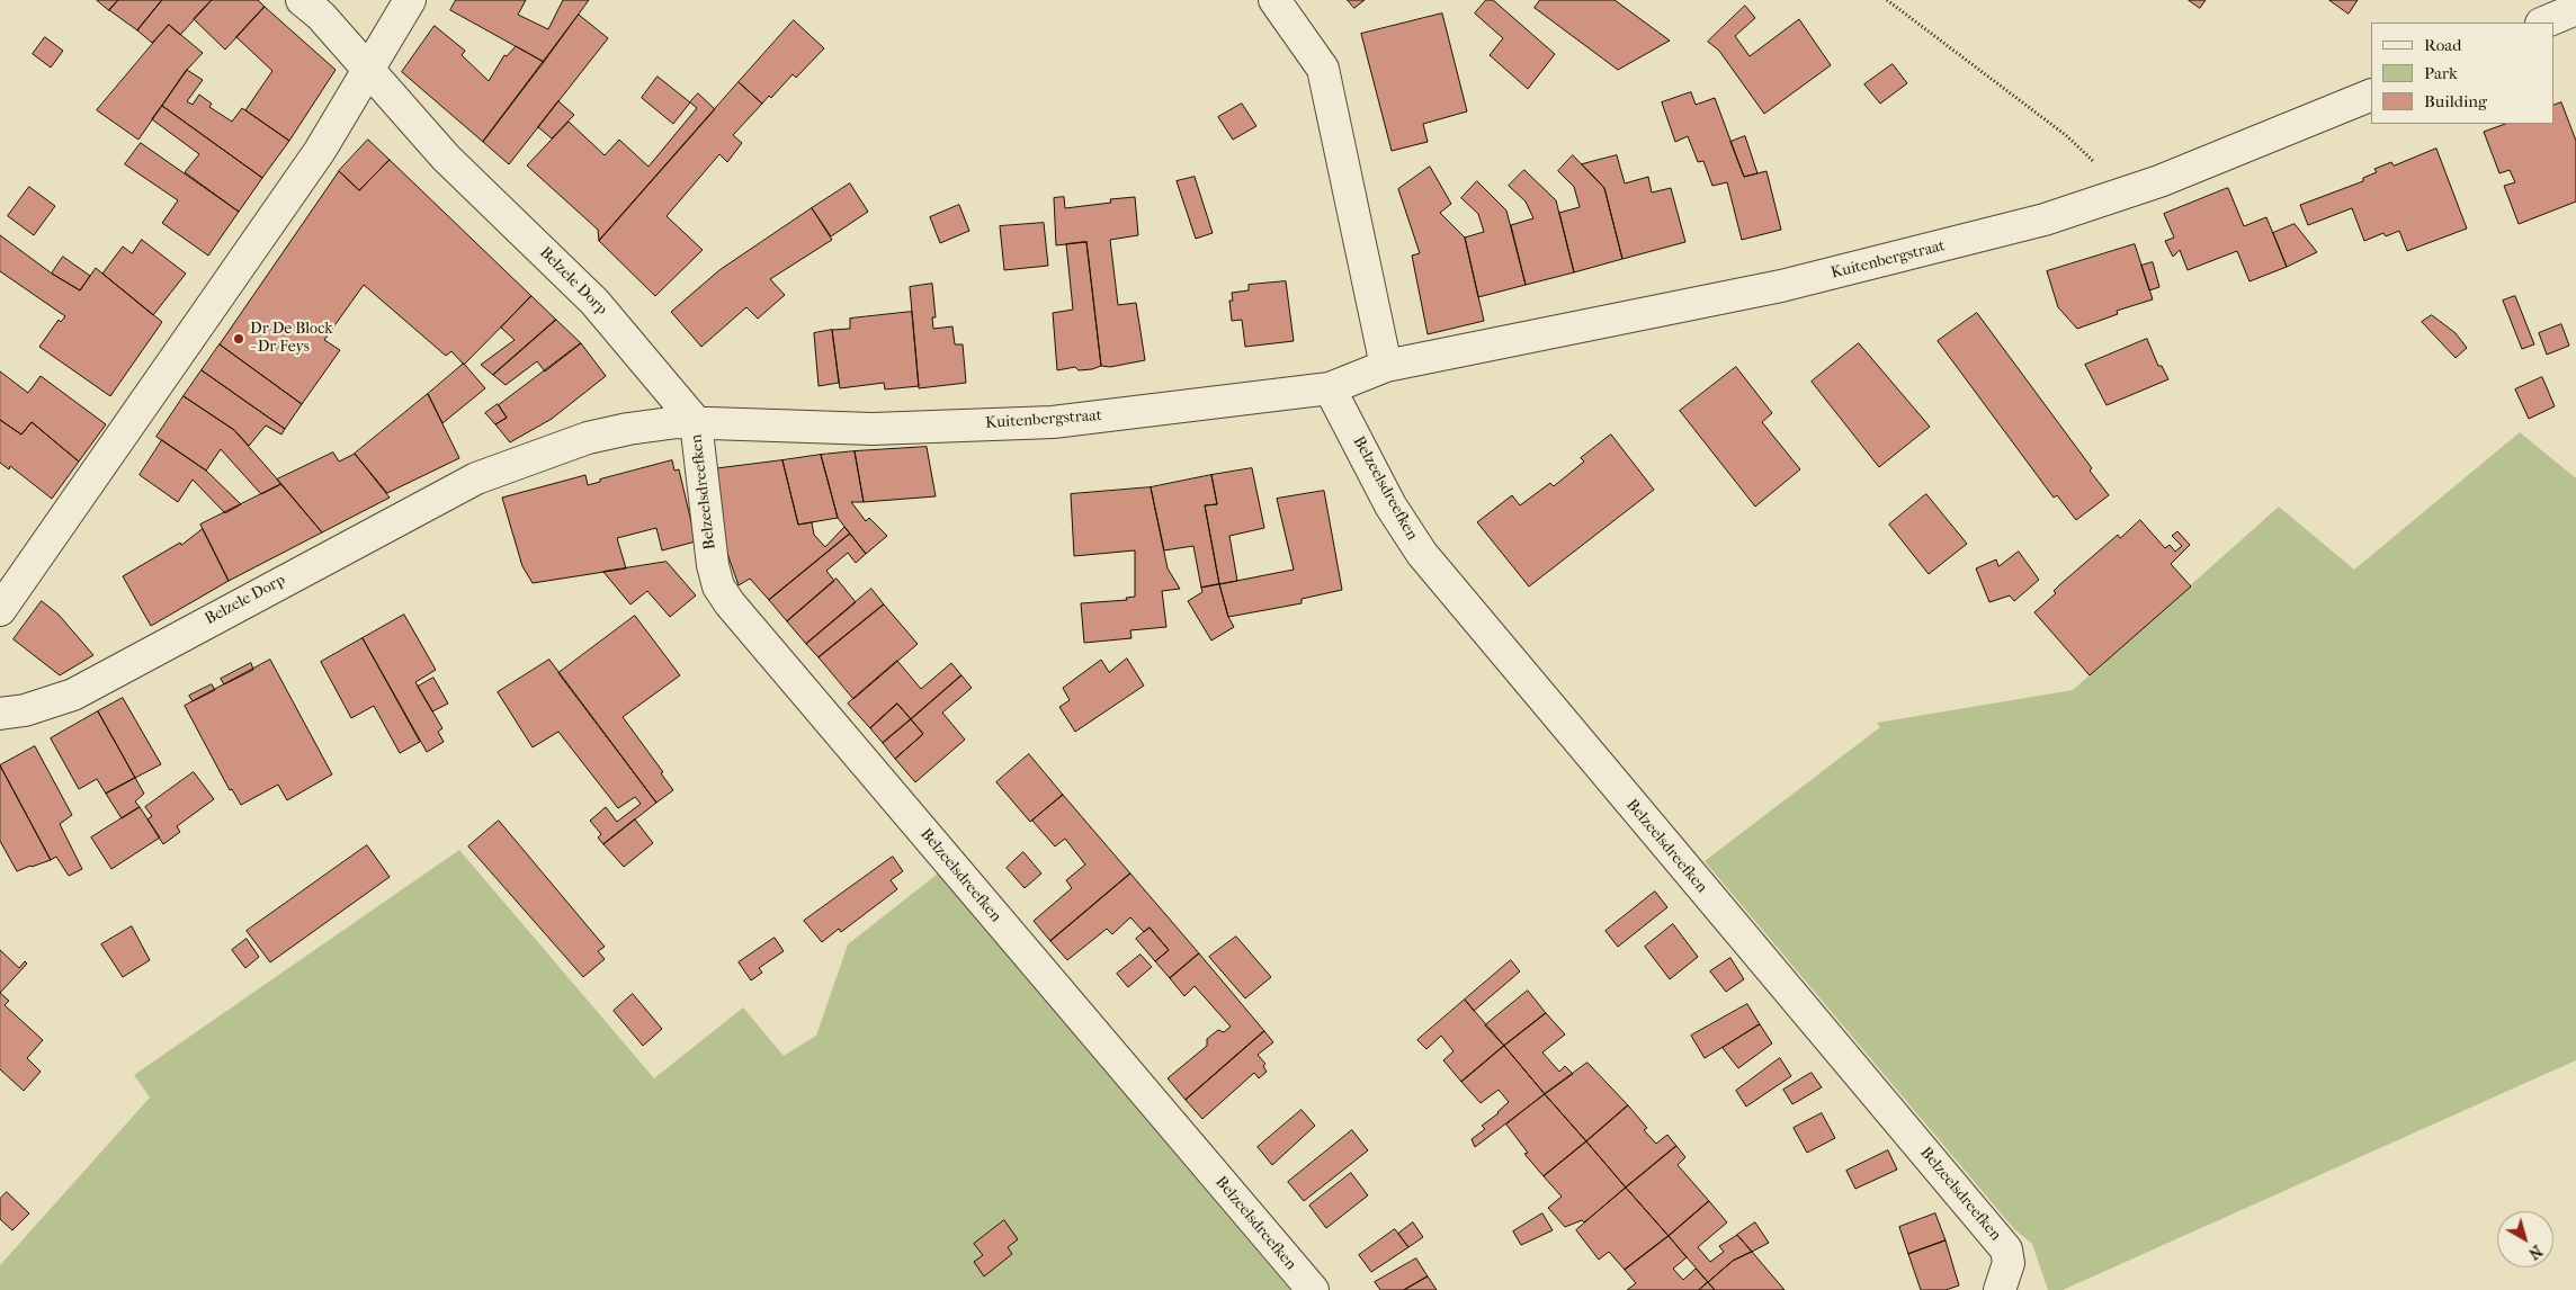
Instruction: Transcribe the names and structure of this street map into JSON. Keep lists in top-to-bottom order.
{
  "streets": {
    "street": ["Kuitenbergstraat", "Belzele Dorp", "Belzeelsdreefken"]
  },
  "crossings": [
    ["Kuitenbergstraat", "Belzele Dorp"],
    ["Kuitenbergstraat", "Belzeelsdreefken"],
    ["Belzele Dorp", "Belzeelsdreefken"]
  ],
  "places": ["Dr De Block - Dr Feys"],
  "legend": ["Road", "Park", "Building"],
  "north": "bottom right"
}
